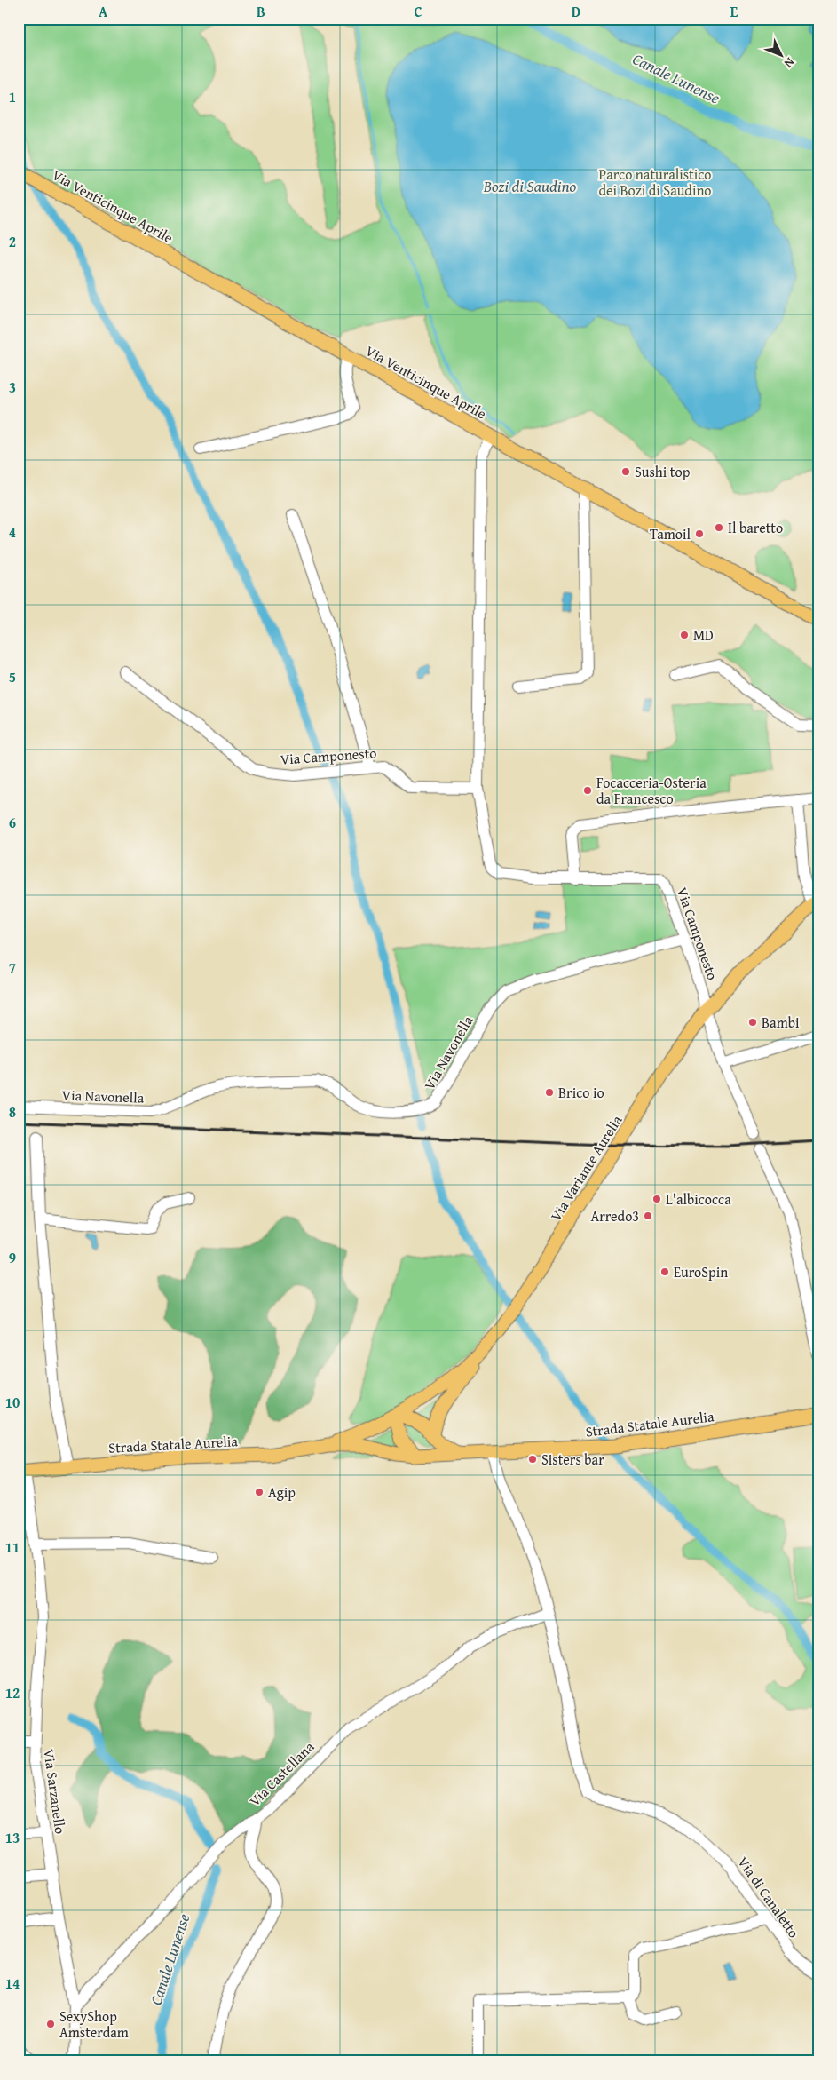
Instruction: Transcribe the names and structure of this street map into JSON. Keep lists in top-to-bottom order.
{
  "streets": {
    "main road": ["Via Venticinque Aprile", "Via Variante Aurelia", "Strada Statale Aurelia"],
    "street": [
      "Via Camponesto",
      "Via Navonella",
      "Via Castellana",
      "Via Sarzanello",
      "Via di Canaletto"
    ]
  },
  "crossings": [
    ["Via Venticinque Aprile", "Via Camponesto"],
    ["Via Camponesto", "Via Navonella"],
    ["Via Camponesto", "Via Variante Aurelia"],
    ["Via Variante Aurelia", "Strada Statale Aurelia"],
    ["Strada Statale Aurelia", "Via Sarzanello"],
    ["Via Castellana", "Via Sarzanello"],
    ["Via Castellana", "Via di Canaletto"]
  ],
  "water": ["Canale Lunense", "Bozi di Saudino"],
  "parks": ["Parco naturalistico dei Bozi di Saudino"],
  "places": [
    "Sushi top",
    "Il baretto",
    "Tamoil",
    "MD",
    "Focacceria-Osteria da Francesco",
    "Bambi",
    "Brico io",
    "L'albicocca",
    "Arredo3",
    "EuroSpin",
    "Sisters bar",
    "Agip",
    "SexyShop Amsterdam"
  ],
  "north": "bottom right",
  "grid": {
    "columns": [
      "A",
      "B",
      "C",
      "D",
      "E"
    ],
    "rows": [
      "1",
      "2",
      "3",
      "4",
      "5",
      "6",
      "7",
      "8",
      "9",
      "10",
      "11",
      "12",
      "13",
      "14"
    ]
  }
}
